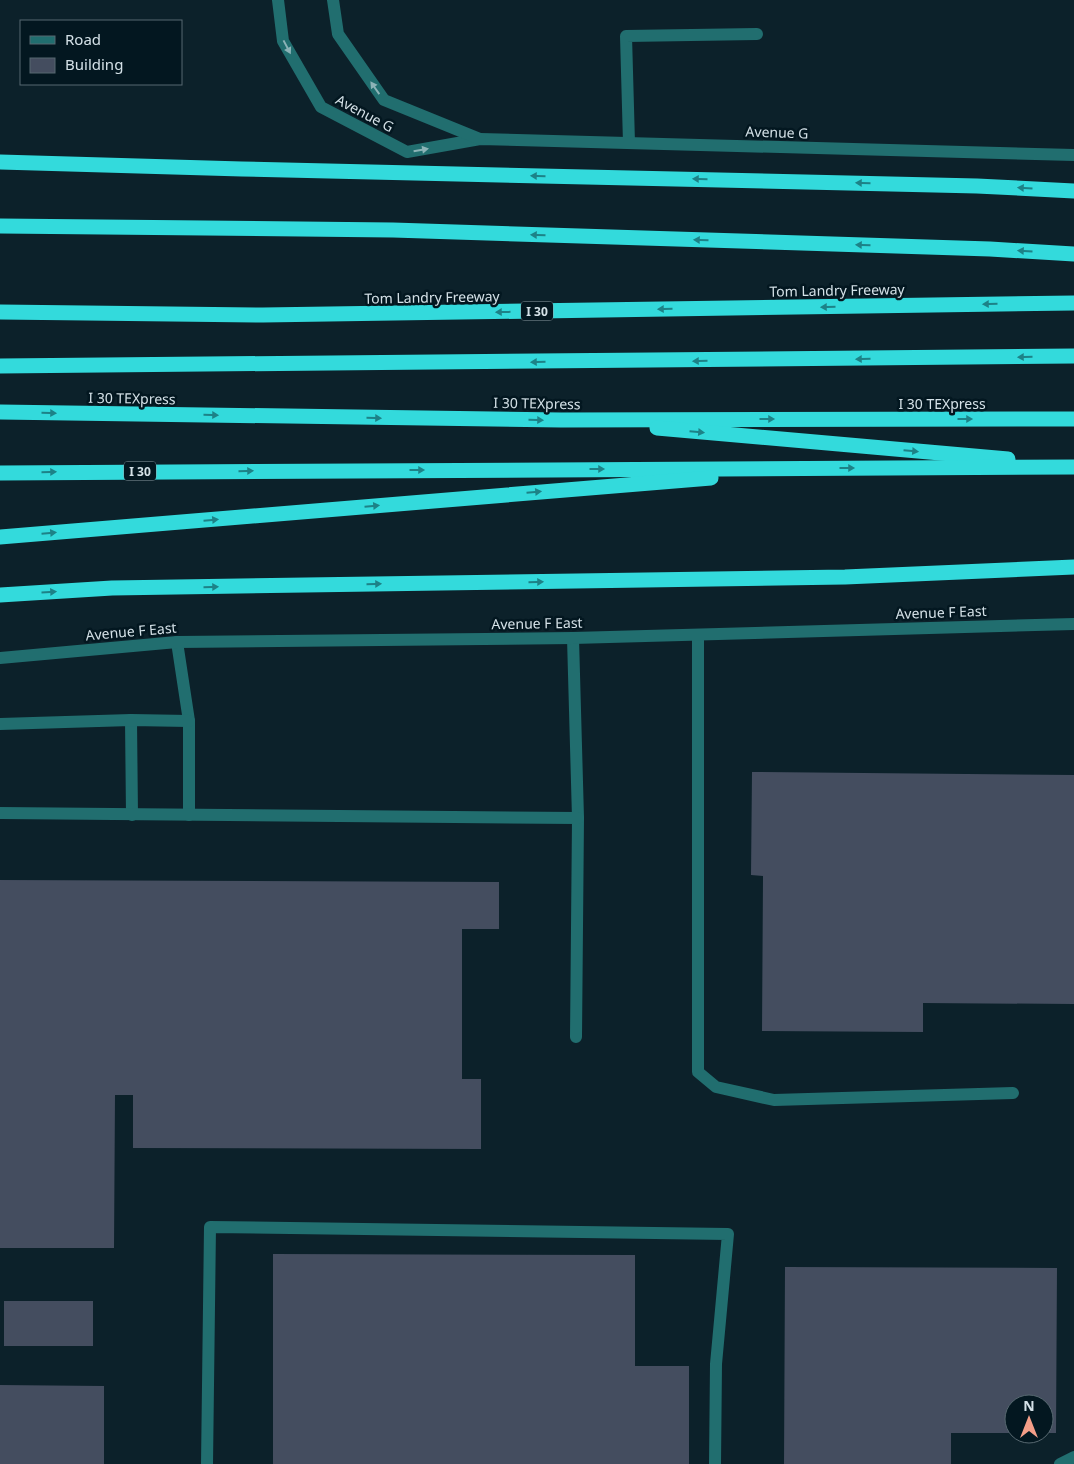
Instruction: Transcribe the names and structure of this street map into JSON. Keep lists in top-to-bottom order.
{
  "streets": {
    "highway": ["Tom Landry Freeway", "I 30", "I 30 TEXpress"],
    "street": ["Avenue G", "Avenue F East"]
  },
  "legend": ["Road", "Building"],
  "north": "top"
}
